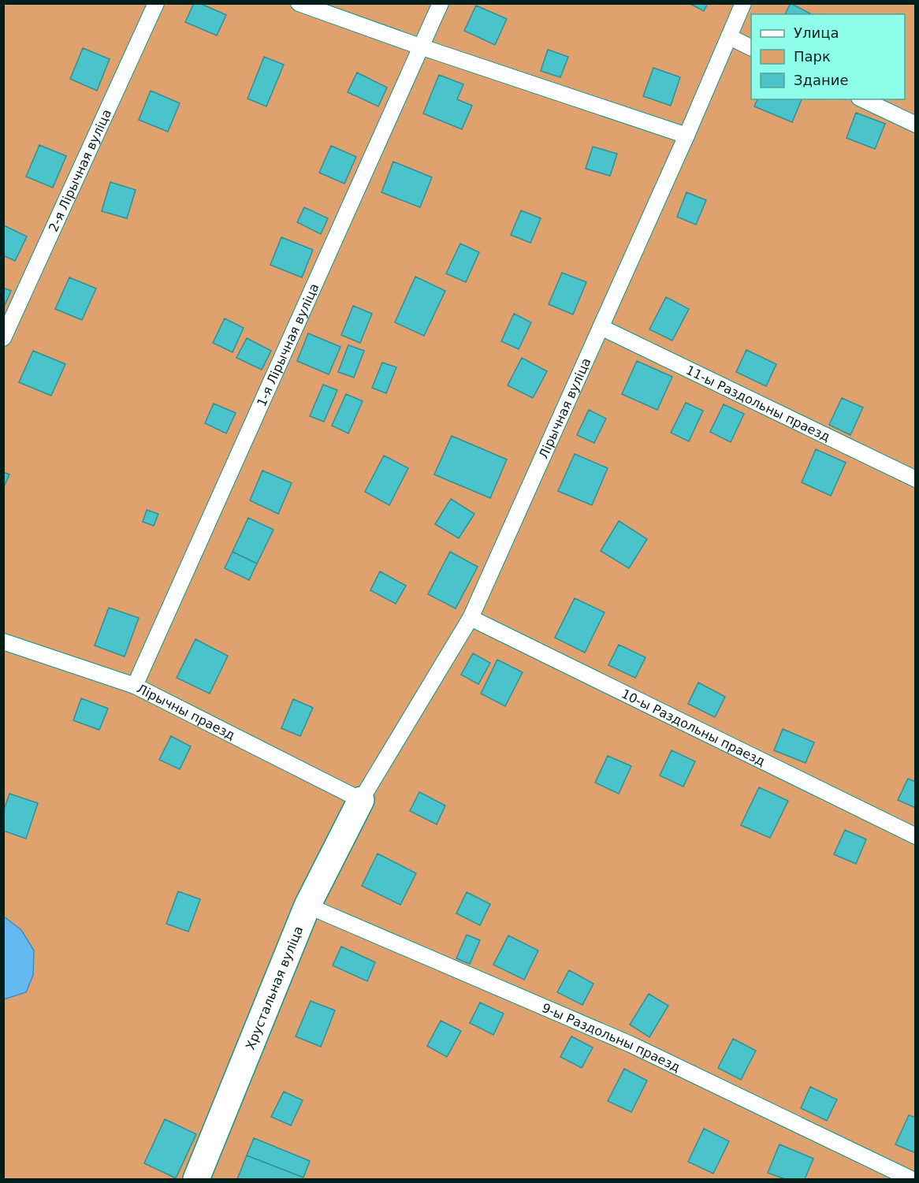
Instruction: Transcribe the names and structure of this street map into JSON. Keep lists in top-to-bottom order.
{
  "streets": {
    "street": ["Хрустальная вуліца"],
    "lane": [
      "2-я Лірычная вуліца",
      "1-я Лірычная вуліца",
      "11-ы Раздольны праезд",
      "Лірычная вуліца",
      "Лірычны праезд",
      "10-ы Раздольны праезд",
      "9-ы Раздольны праезд"
    ]
  },
  "crossings": [
    ["1-я Лірычная вуліца", "Лірычны праезд"],
    ["11-ы Раздольны праезд", "Лірычная вуліца"],
    ["Лірычная вуліца", "Лірычны праезд"],
    ["Лірычная вуліца", "10-ы Раздольны праезд"],
    ["Лірычная вуліца", "Хрустальная вуліца"],
    ["Лірычны праезд", "Хрустальная вуліца"],
    ["Хрустальная вуліца", "9-ы Раздольны праезд"]
  ],
  "legend": ["Улица", "Парк", "Здание"]
}
